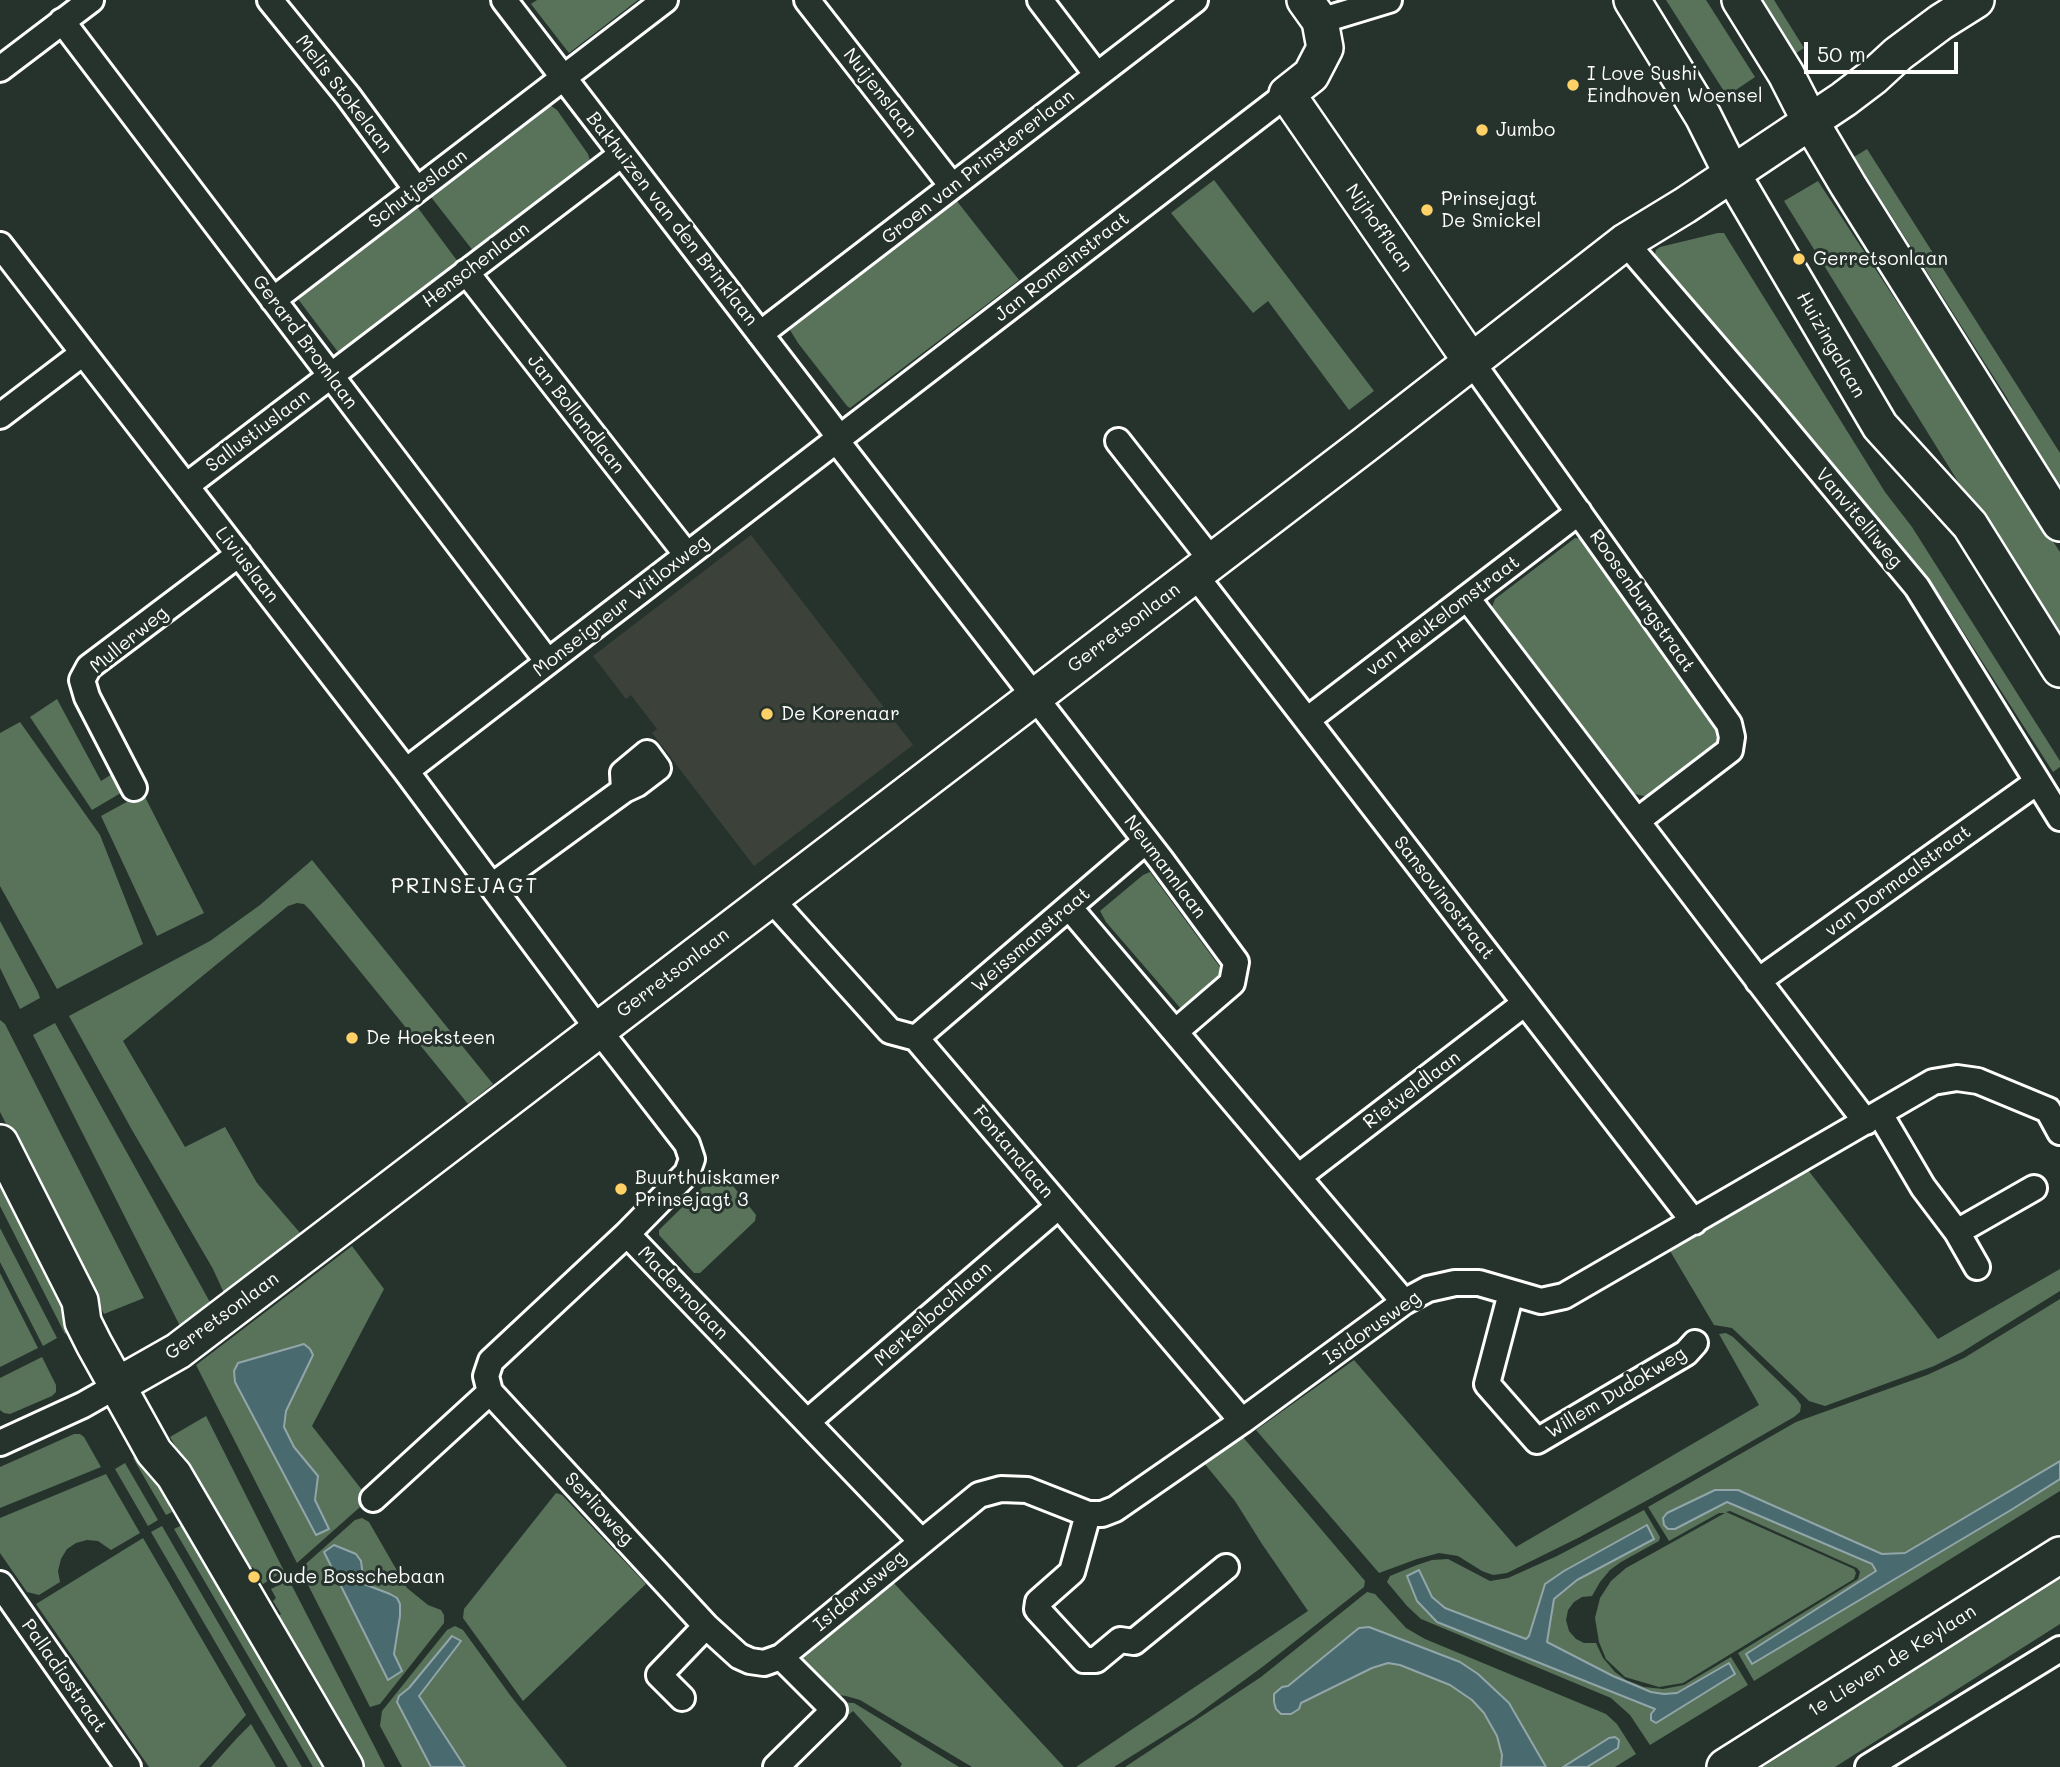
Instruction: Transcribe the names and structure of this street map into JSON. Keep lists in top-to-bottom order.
{
  "streets": {
    "street": [
      "Nuijenslaan",
      "Melis Stokelaan",
      "Groen van Prinstererlaan",
      "Schutjeslaan",
      "Bakhuizen van den Brinklaan",
      "Nijhofflaan",
      "Henschenlaan",
      "Jan Romeinstraat",
      "Gerard Bromlaan",
      "Huizingalaan",
      "Jan Bollandlaan",
      "Sallustiuslaan",
      "Vanvitelliweg",
      "Liviuslaan",
      "Roosenburgstraat",
      "Monseigneur Witloxweg",
      "van Heukelomstraat",
      "Gerretsonlaan",
      "Mullerweg",
      "Neumannlaan",
      "van Dormaalstraat",
      "Sansovinostraat",
      "Weissmanstraat",
      "Rietveldlaan",
      "Fontanalaan",
      "Madernolaan",
      "Merkelbachlaan",
      "Isidorusweg",
      "Willem Dudokweg",
      "Serlioweg",
      "1e Lieven de Keylaan",
      "Palladiostraat"
    ]
  },
  "crossings": [
    ["Nuijenslaan", "Groen van Prinstererlaan"],
    ["Melis Stokelaan", "Schutjeslaan"],
    ["Groen van Prinstererlaan", "Bakhuizen van den Brinklaan"],
    ["Schutjeslaan", "Bakhuizen van den Brinklaan"],
    ["Schutjeslaan", "Gerard Bromlaan"],
    ["Bakhuizen van den Brinklaan", "Henschenlaan"],
    ["Bakhuizen van den Brinklaan", "Jan Romeinstraat"],
    ["Bakhuizen van den Brinklaan", "Monseigneur Witloxweg"],
    ["Bakhuizen van den Brinklaan", "Gerretsonlaan"],
    ["Bakhuizen van den Brinklaan", "Neumannlaan"],
    ["Nijhofflaan", "Jan Romeinstraat"],
    ["Nijhofflaan", "Roosenburgstraat"],
    ["Nijhofflaan", "Gerretsonlaan"],
    ["Henschenlaan", "Gerard Bromlaan"],
    ["Henschenlaan", "Jan Bollandlaan"],
    ["Henschenlaan", "Sallustiuslaan"],
    ["Jan Romeinstraat", "Monseigneur Witloxweg"],
    ["Gerard Bromlaan", "Sallustiuslaan"],
    ["Gerard Bromlaan", "Monseigneur Witloxweg"],
    ["Huizingalaan", "Gerretsonlaan"],
    ["Jan Bollandlaan", "Monseigneur Witloxweg"],
    ["Sallustiuslaan", "Liviuslaan"],
    ["Vanvitelliweg", "Gerretsonlaan"],
    ["Vanvitelliweg", "van Dormaalstraat"],
    ["Liviuslaan", "Monseigneur Witloxweg"],
    ["Liviuslaan", "Gerretsonlaan"],
    ["Liviuslaan", "Mullerweg"],
    ["Liviuslaan", "Madernolaan"],
    ["Roosenburgstraat", "van Heukelomstraat"],
    ["Roosenburgstraat", "Gerretsonlaan"],
    ["van Heukelomstraat", "Sansovinostraat"],
    ["Gerretsonlaan", "Neumannlaan"],
    ["Gerretsonlaan", "Sansovinostraat"],
    ["Gerretsonlaan", "Fontanalaan"],
    ["Gerretsonlaan", "Madernolaan"],
    ["Neumannlaan", "Weissmanstraat"],
    ["Sansovinostraat", "Rietveldlaan"],
    ["Sansovinostraat", "Isidorusweg"],
    ["Weissmanstraat", "Fontanalaan"],
    ["Fontanalaan", "Merkelbachlaan"],
    ["Fontanalaan", "Isidorusweg"],
    ["Madernolaan", "Merkelbachlaan"],
    ["Madernolaan", "Isidorusweg"],
    ["Isidorusweg", "Willem Dudokweg"],
    ["Isidorusweg", "Serlioweg"]
  ],
  "districts": ["PRINSEJAGT"],
  "places": [
    "I Love Sushi Eindhoven Woensel",
    "Jumbo",
    "Prinsejagt De Smickel",
    "Gerretsonlaan",
    "De Korenaar",
    "De Hoeksteen",
    "Buurthuiskamer Prinsejagt 3",
    "Oude Bosschebaan"
  ],
  "scale_bar": "50 m"
}
